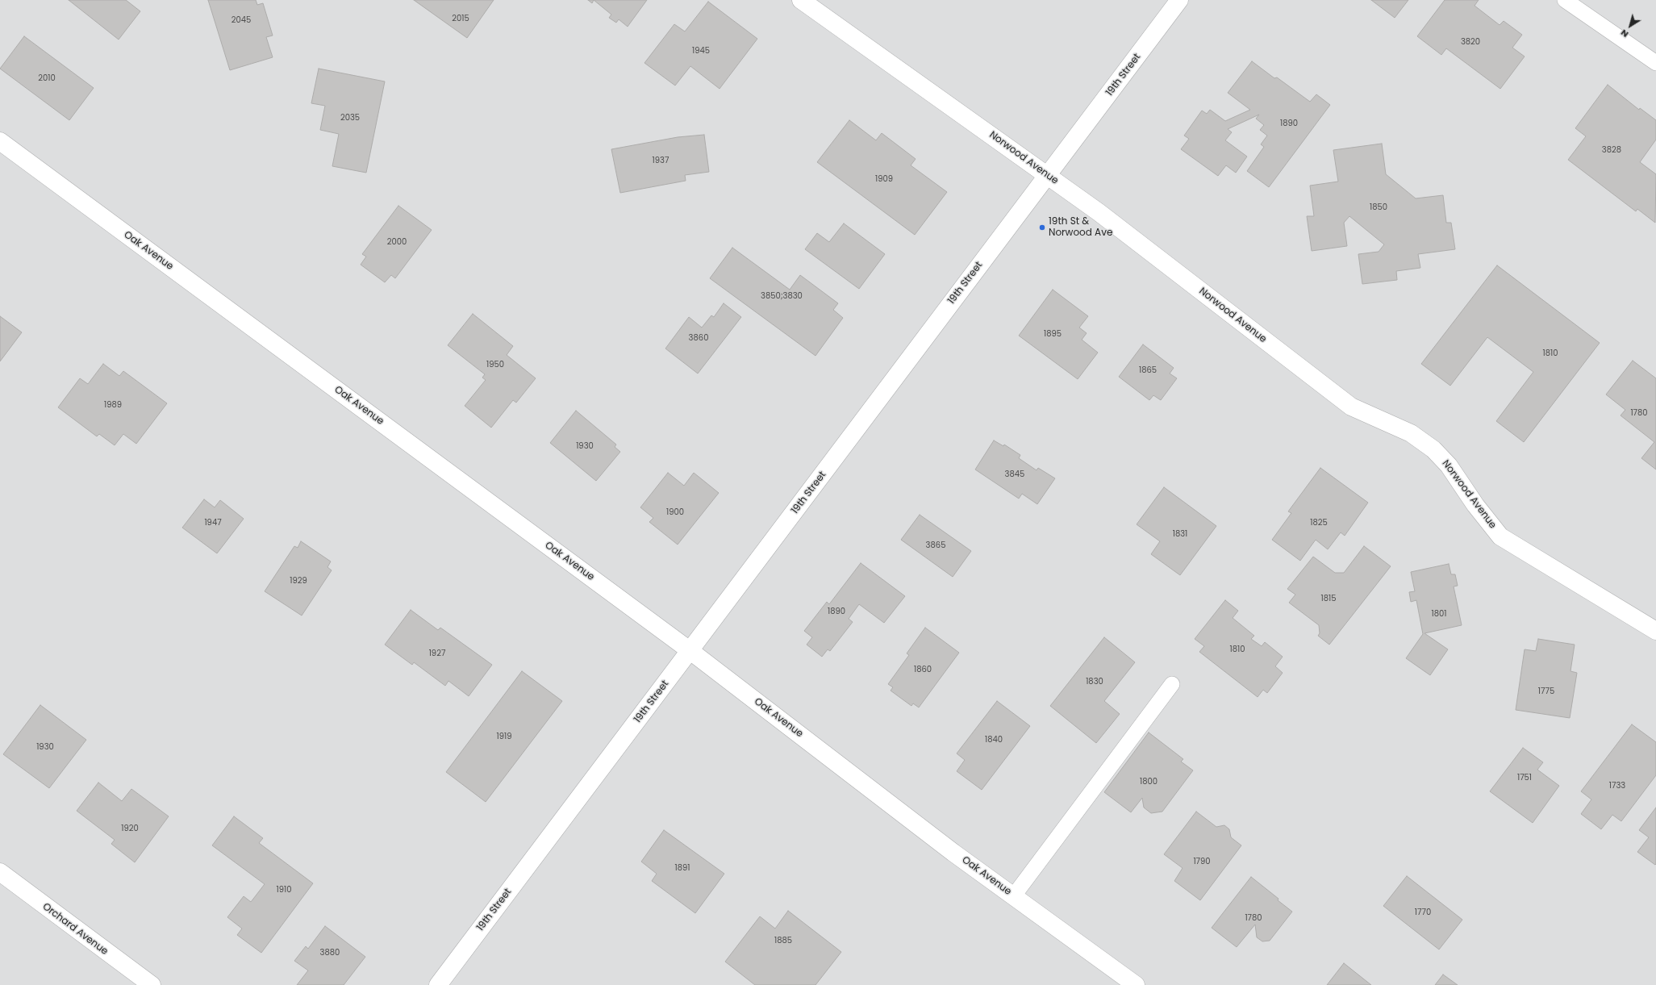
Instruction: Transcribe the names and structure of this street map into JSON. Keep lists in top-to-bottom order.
{
  "streets": {
    "street": [
      "19th Street",
      "Norwood Avenue",
      "Oak Avenue",
      "Orchard Avenue"
    ]
  },
  "crossings": [
    ["19th Street", "Norwood Avenue"],
    ["19th Street", "Oak Avenue"]
  ],
  "places": ["19th St & Norwood Ave"],
  "house_numbers": [
    "2015",
    "2045",
    "3820",
    "1945",
    "2010",
    "2035",
    "1890",
    "3828",
    "1937",
    "1909",
    "1850",
    "2000",
    "3850;3830",
    "1895",
    "3860",
    "1810",
    "1950",
    "1865",
    "1989",
    "1780",
    "1930",
    "3845",
    "1900",
    "1947",
    "1825",
    "1831",
    "3865",
    "1929",
    "1815",
    "1890",
    "1801",
    "1810",
    "1927",
    "1860",
    "1830",
    "1775",
    "1919",
    "1840",
    "1930",
    "1751",
    "1800",
    "1733",
    "1920",
    "1790",
    "1891",
    "1910",
    "1770",
    "1780",
    "1885",
    "3880"
  ],
  "north": "bottom left"
}
